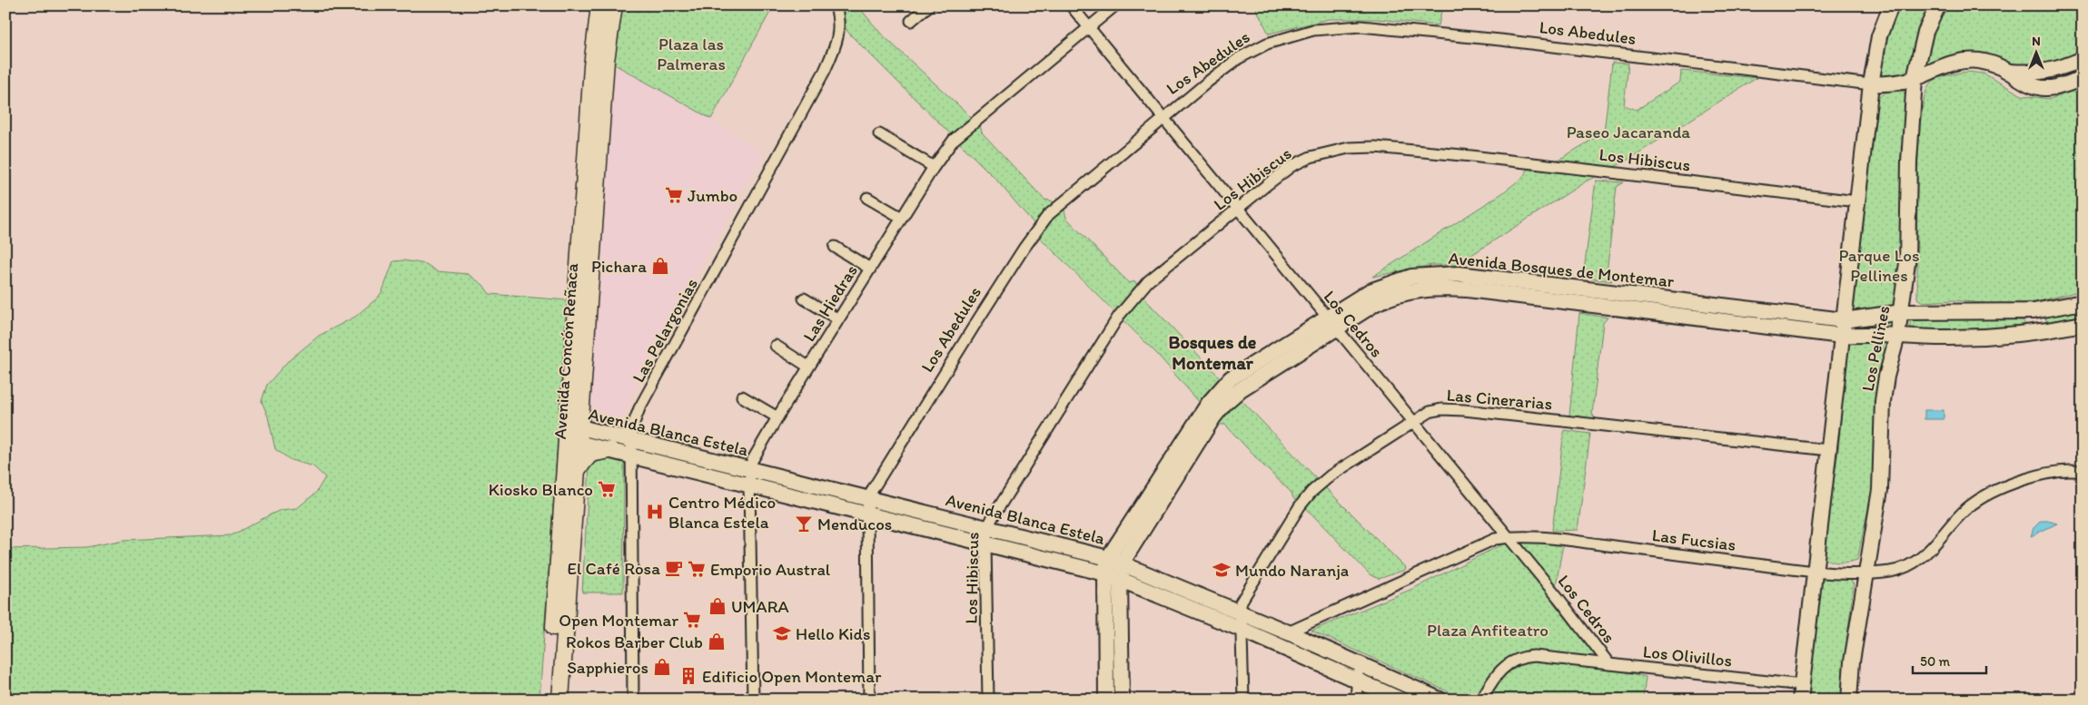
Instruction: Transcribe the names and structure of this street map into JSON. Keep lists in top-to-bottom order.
{
  "streets": {
    "main road": ["Avenida Concón Reñaca"],
    "street": [
      "Los Abedules",
      "Los Hibiscus",
      "Avenida Bosques de Montemar",
      "Las Hiedras",
      "Los Cedros",
      "Las Pelargonias",
      "Los Pellines",
      "Las Cinerarias",
      "Avenida Blanca Estela",
      "Las Fucsias",
      "Los Olivillos"
    ]
  },
  "crossings": [
    ["Los Abedules", "Los Cedros"],
    ["Los Abedules", "Los Pellines"],
    ["Los Abedules", "Avenida Blanca Estela"],
    ["Los Hibiscus", "Los Cedros"],
    ["Los Hibiscus", "Los Pellines"],
    ["Los Hibiscus", "Avenida Blanca Estela"],
    ["Avenida Bosques de Montemar", "Los Cedros"],
    ["Avenida Bosques de Montemar", "Los Pellines"],
    ["Avenida Bosques de Montemar", "Avenida Blanca Estela"],
    ["Las Hiedras", "Los Cedros"],
    ["Las Hiedras", "Avenida Blanca Estela"],
    ["Los Cedros", "Las Cinerarias"],
    ["Los Cedros", "Las Fucsias"],
    ["Los Cedros", "Los Olivillos"],
    ["Las Pelargonias", "Avenida Blanca Estela"],
    ["Los Pellines", "Las Cinerarias"],
    ["Los Pellines", "Las Fucsias"],
    ["Los Pellines", "Los Olivillos"],
    ["Avenida Concón Reñaca", "Avenida Blanca Estela"],
    ["Las Cinerarias", "Avenida Blanca Estela"],
    ["Avenida Blanca Estela", "Las Fucsias"]
  ],
  "districts": ["Bosques de Montemar"],
  "parks": [
    "Plaza las Palmeras",
    "Paseo Jacaranda",
    "Parque Los Pellines",
    "Plaza Anfiteatro"
  ],
  "places": {
    "supermarket": [
      "Jumbo",
      "Kiosko Blanco",
      "Emporio Austral",
      "Open Montemar"
    ],
    "shop": [
      "Pichara",
      "UMARA",
      "Rokos Barber Club",
      "Sapphieros"
    ],
    "hospital": ["Centro Médico Blanca Estela"],
    "bar": ["Menducos"],
    "cafe": ["El Café Rosa"],
    "school or university": ["Mundo Naranja", "Hello Kids"],
    "building": ["Edificio Open Montemar"]
  },
  "scale_bar": "50 m",
  "north": "top"
}
